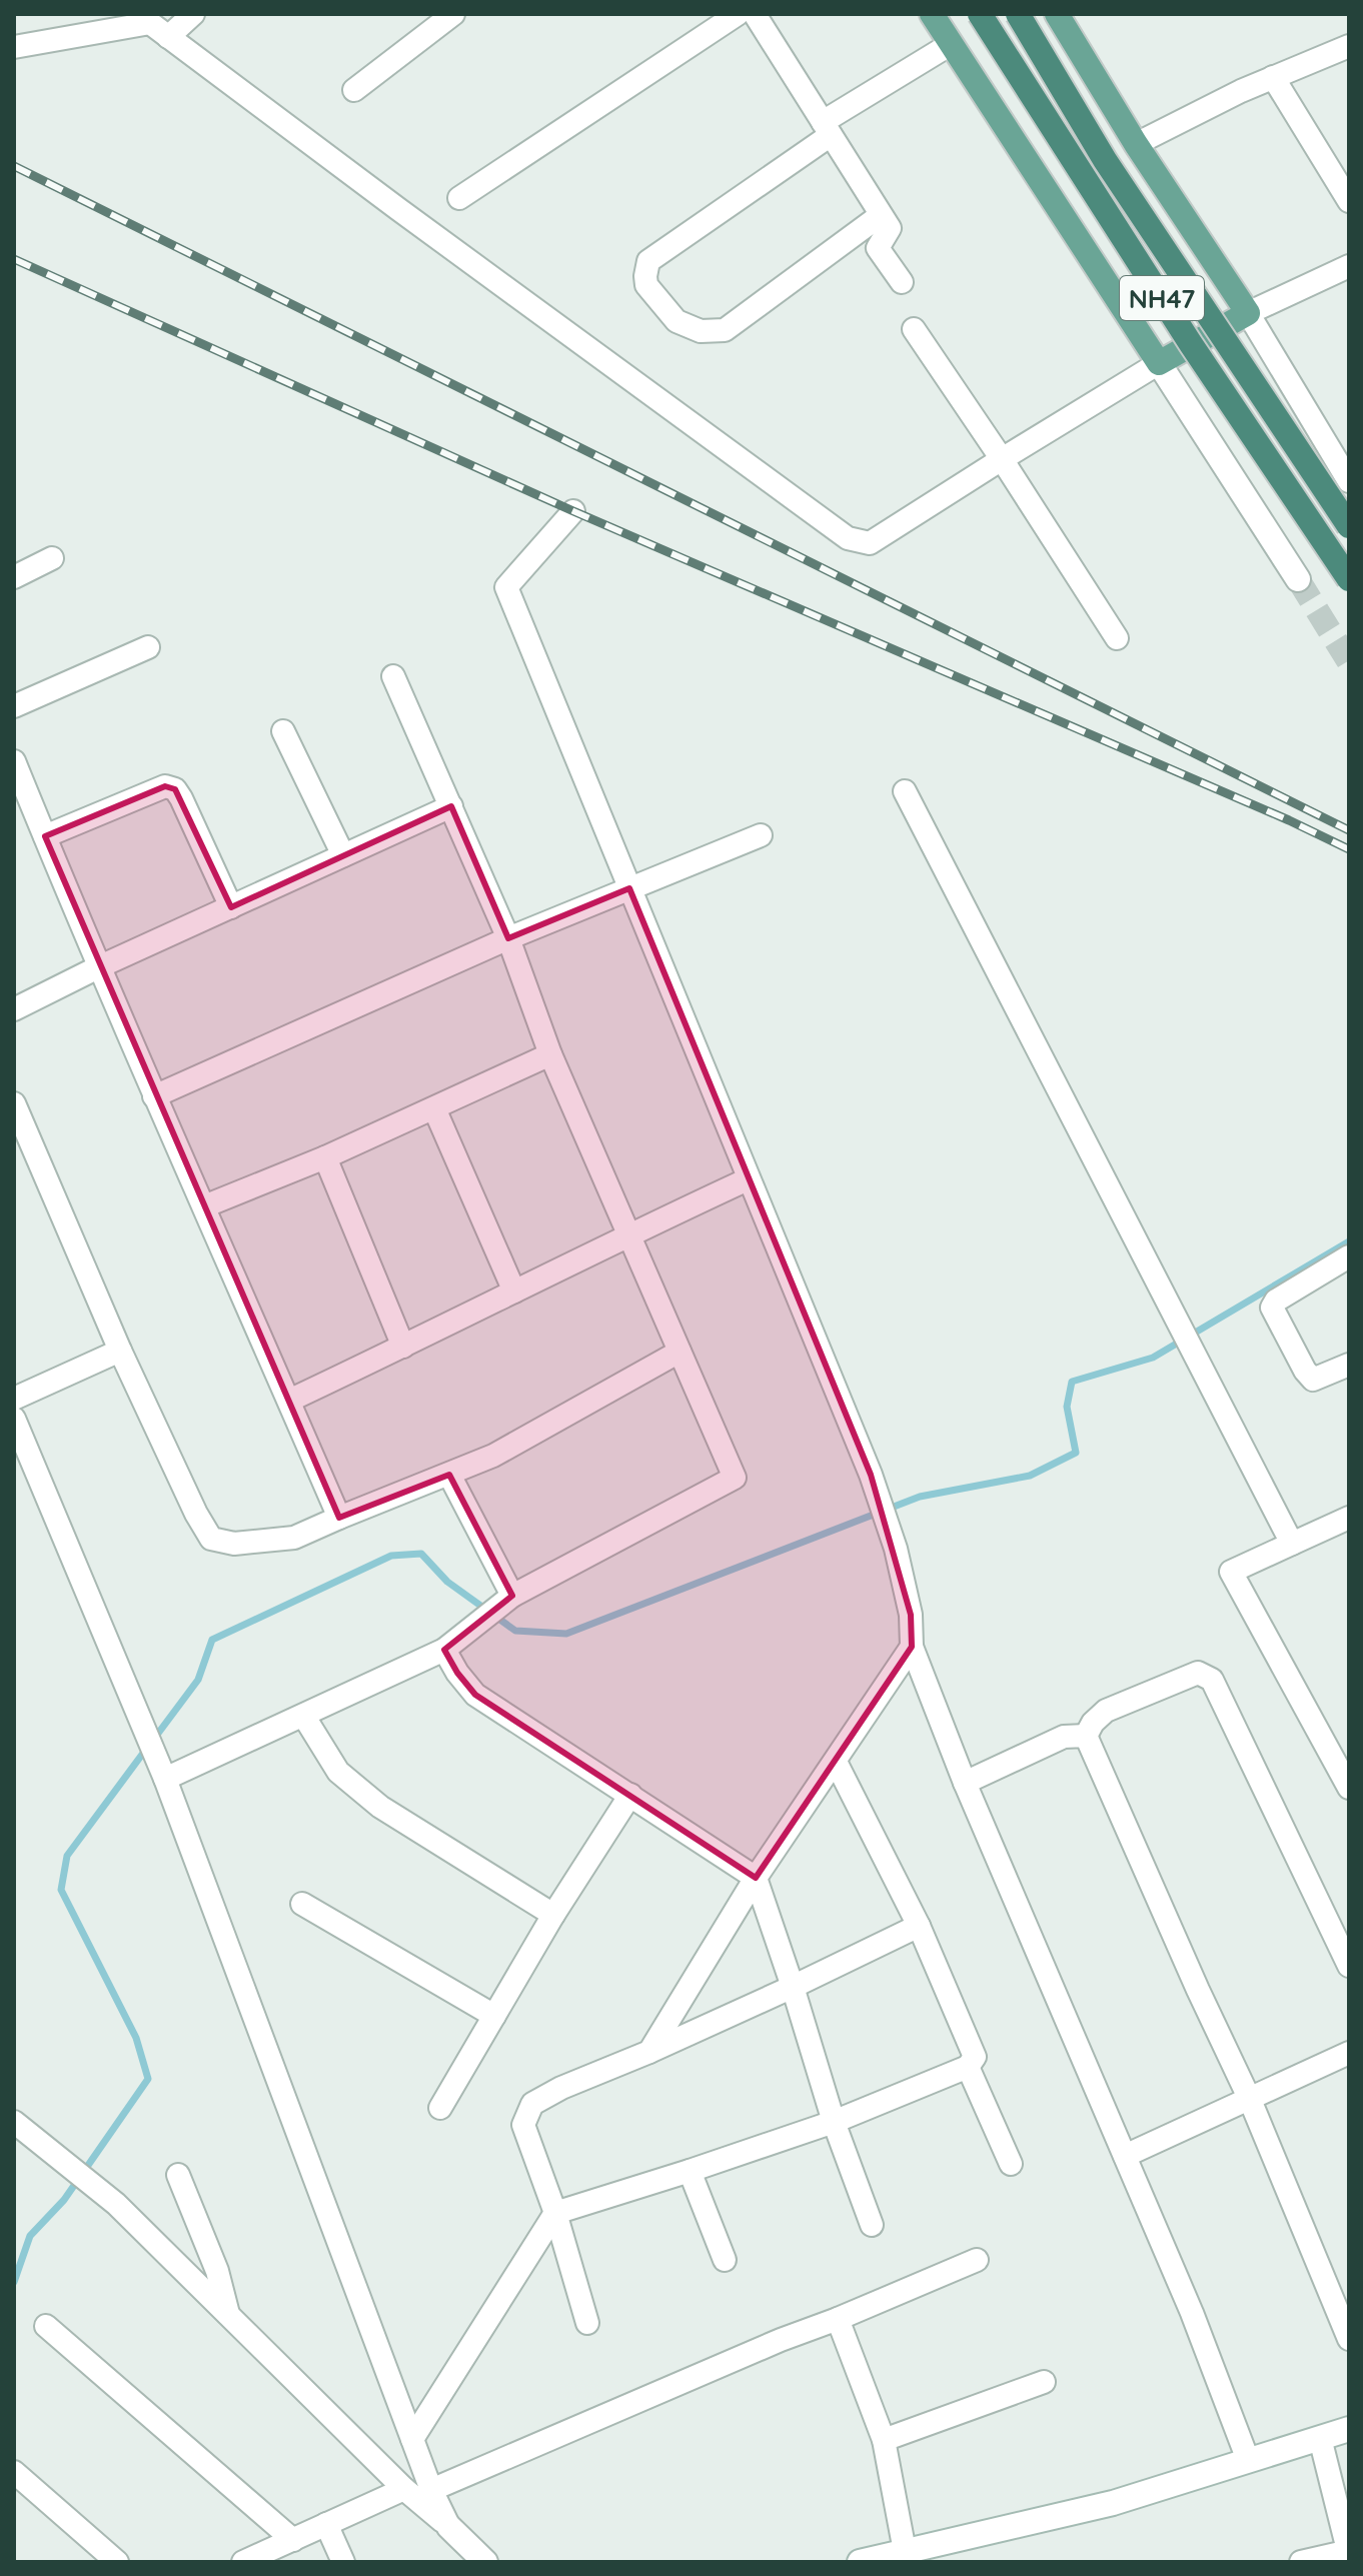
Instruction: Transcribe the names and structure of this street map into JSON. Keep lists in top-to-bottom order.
{
  "streets": {
    "highway": ["NH47"]
  }
}
